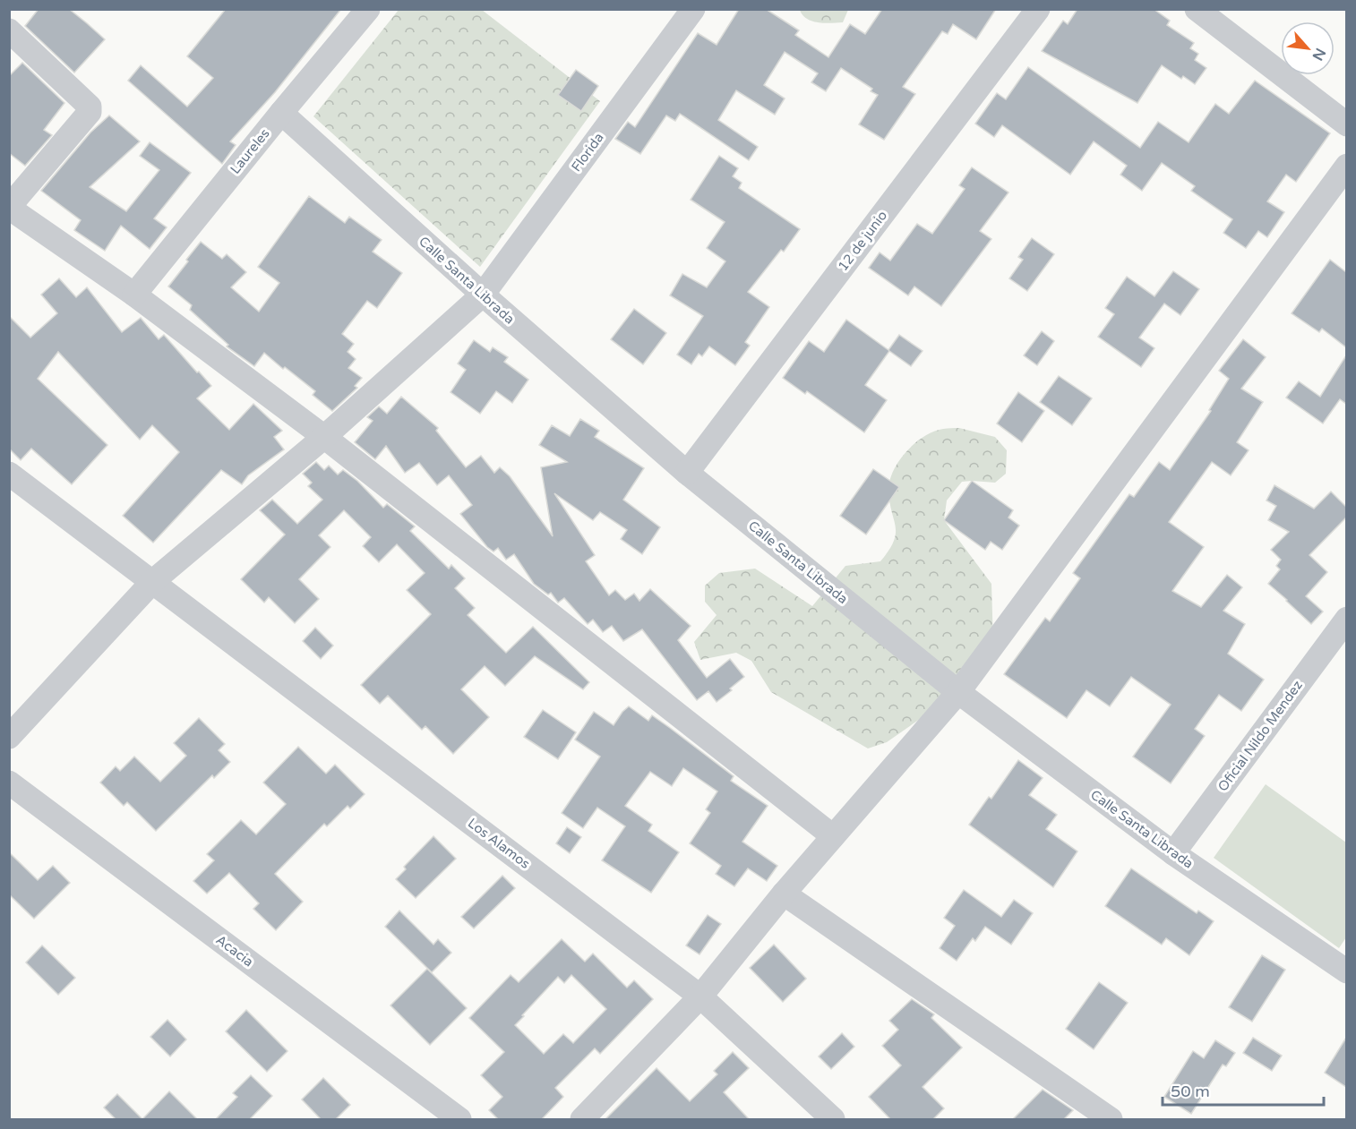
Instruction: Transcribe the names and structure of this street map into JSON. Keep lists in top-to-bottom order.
{
  "streets": {
    "street": [
      "Laureles",
      "Florida",
      "12 de junio",
      "Calle Santa Librada",
      "Oficial Nildo Mendez",
      "Los Alamos",
      "Acacia"
    ]
  },
  "crossings": [
    ["Laureles", "Calle Santa Librada"],
    ["Florida", "Calle Santa Librada"],
    ["Florida", "Los Alamos"],
    ["12 de junio", "Calle Santa Librada"],
    ["Calle Santa Librada", "Oficial Nildo Mendez"]
  ],
  "scale_bar": "50 m",
  "north": "bottom right"
}
